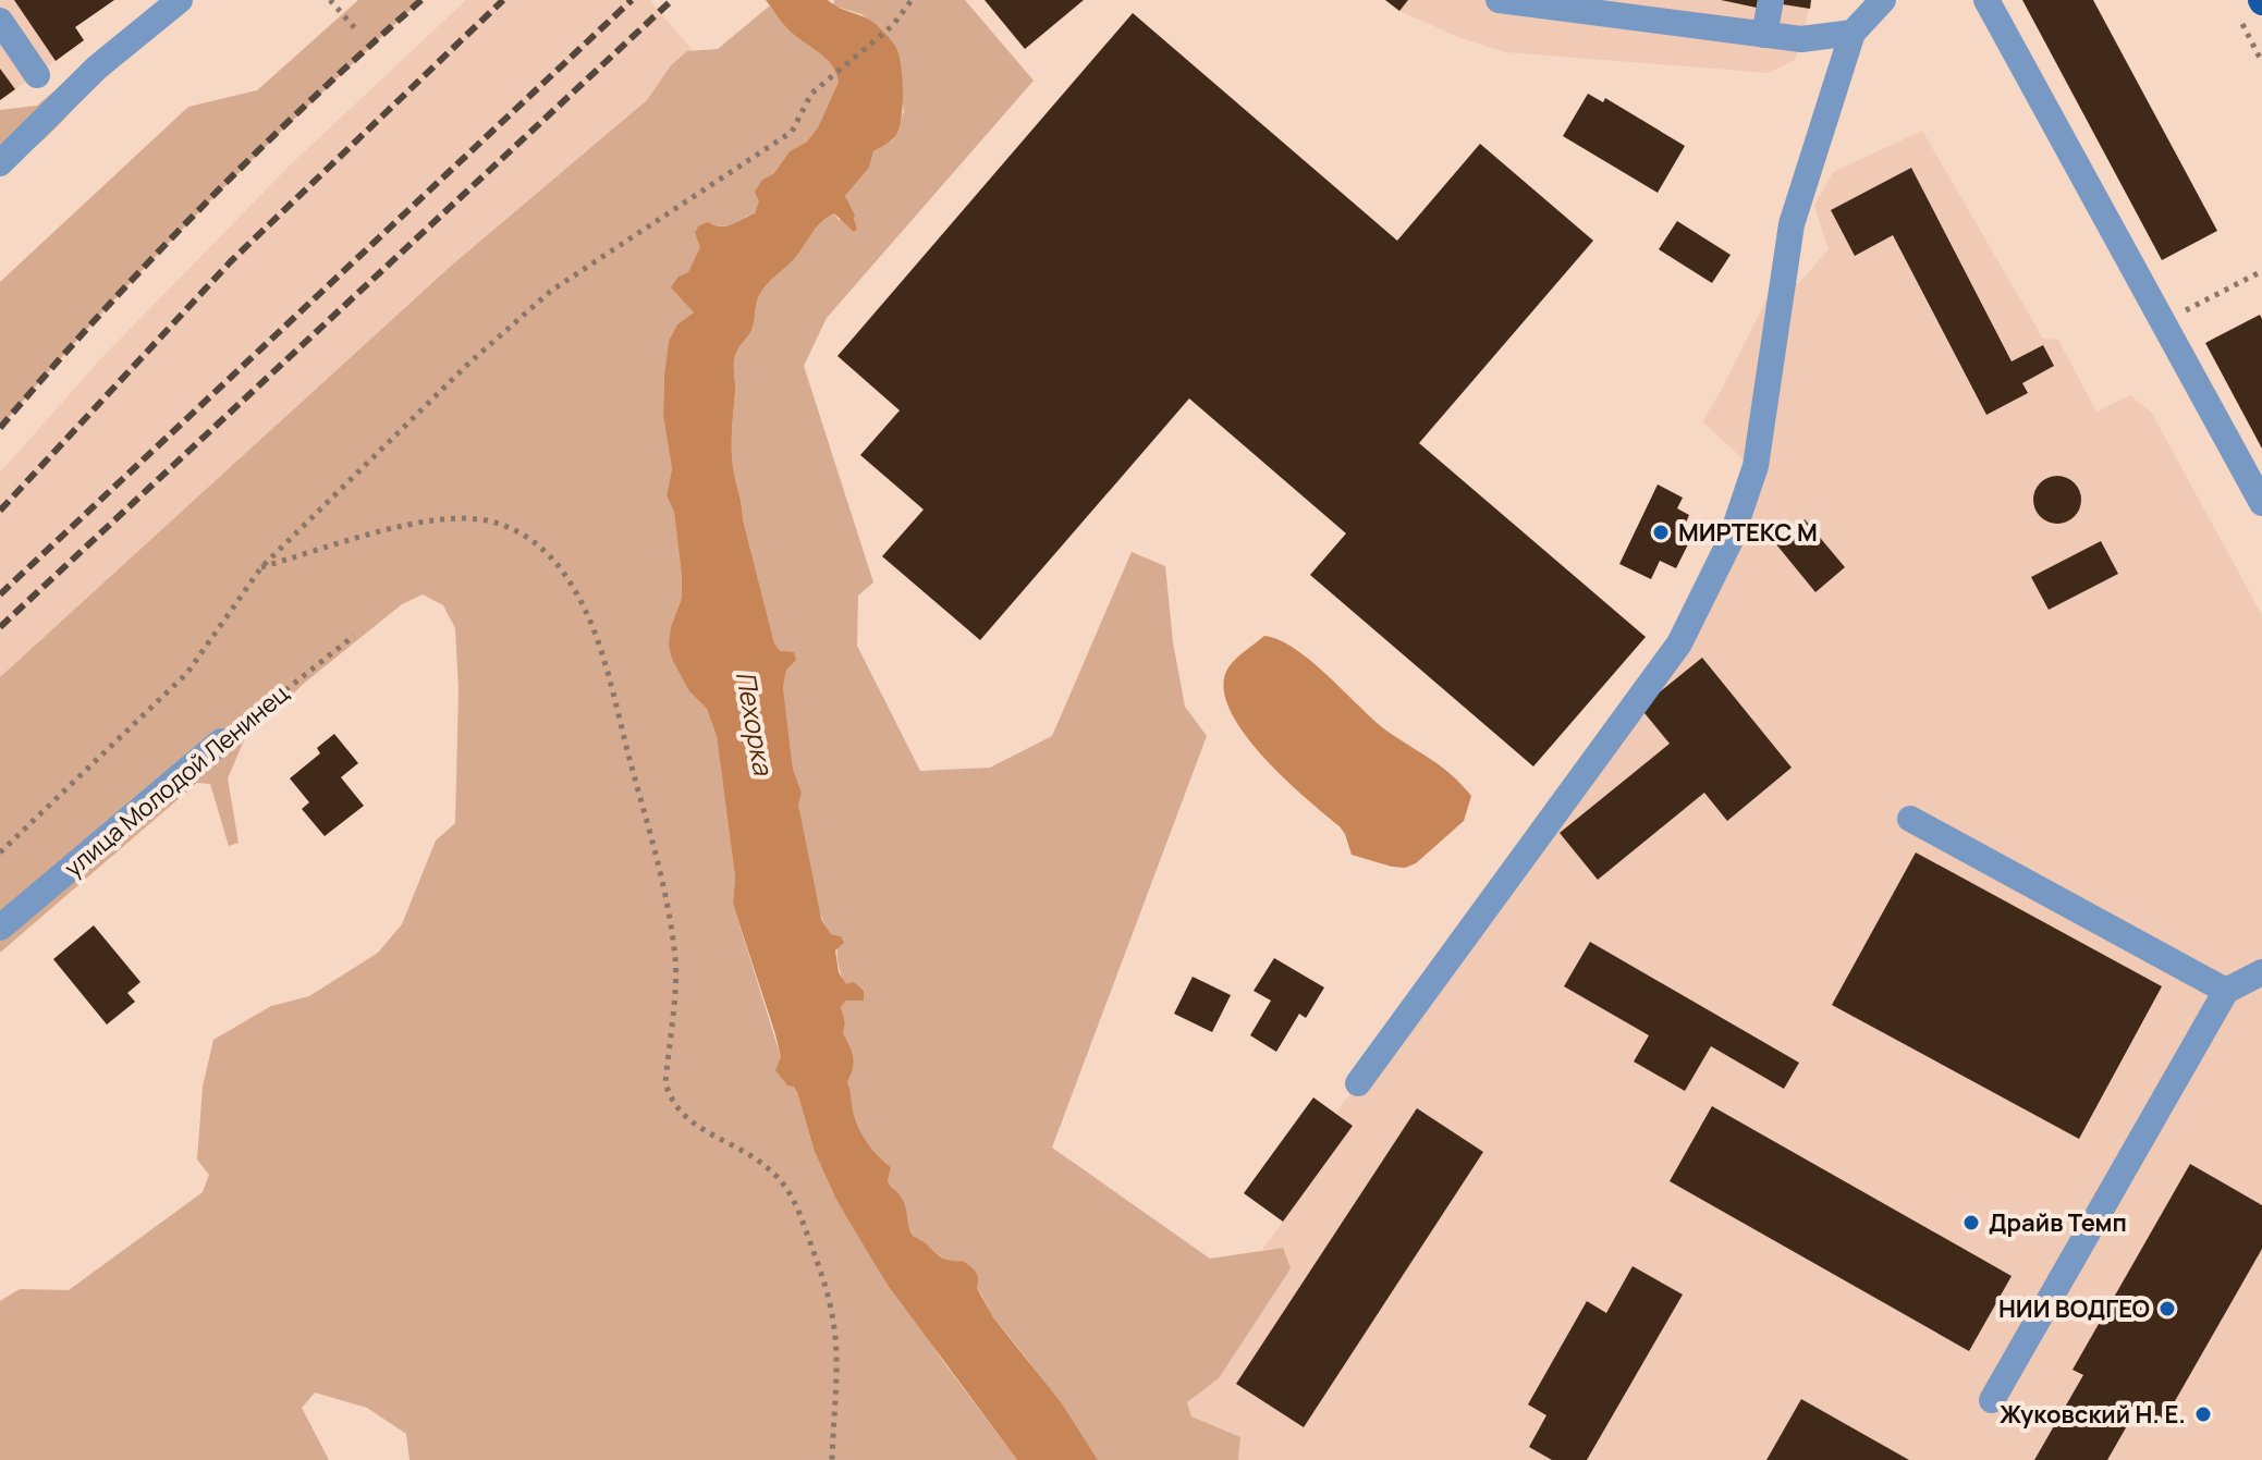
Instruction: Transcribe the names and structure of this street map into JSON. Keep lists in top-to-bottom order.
{
  "streets": {
    "street": ["улица Молодой Ленинец"]
  },
  "water": ["Пехорка"],
  "places": [
    "МИРТЕКС М",
    "Драйв Темп",
    "НИИ ВОДГЕО",
    "Жуковский Н. Е."
  ]
}
